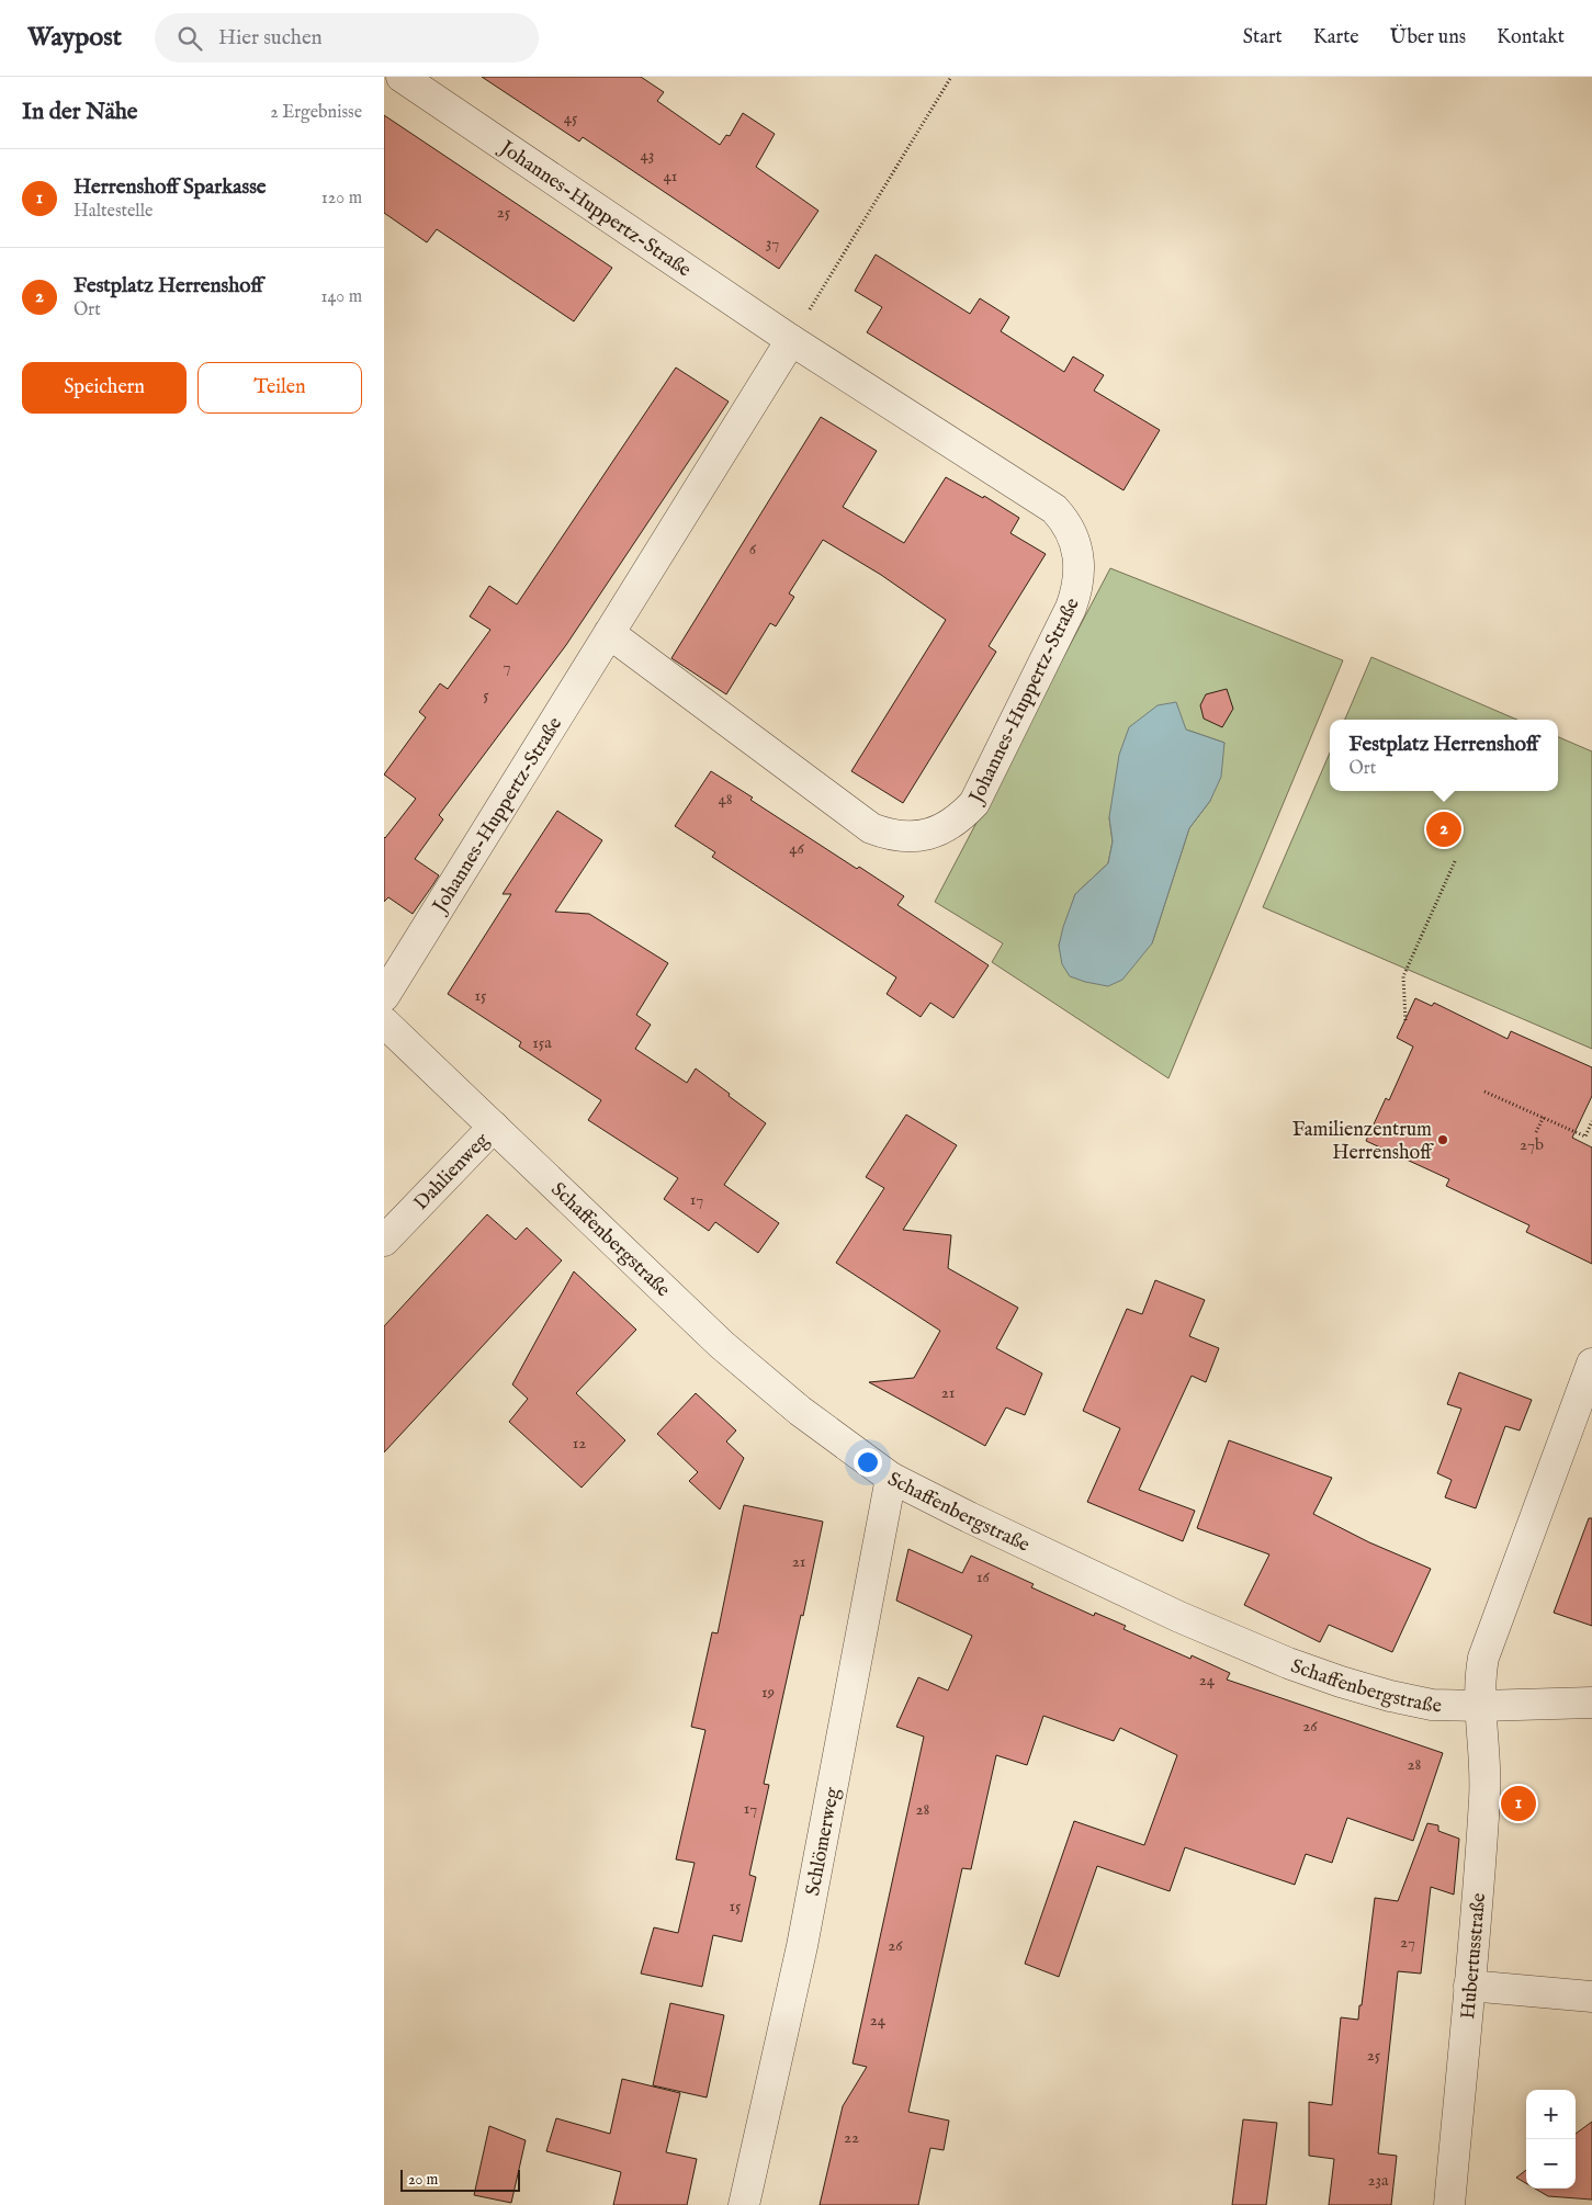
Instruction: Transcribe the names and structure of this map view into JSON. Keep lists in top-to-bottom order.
{
  "streets": {
    "street": [
      "Johannes-Huppertz-Straße",
      "Dahlienweg",
      "Schaffenbergstraße",
      "Schlömerweg",
      "Hubertusstraße"
    ]
  },
  "crossings": [
    ["Dahlienweg", "Schaffenbergstraße"],
    ["Schaffenbergstraße", "Schlömerweg"],
    ["Schaffenbergstraße", "Hubertusstraße"]
  ],
  "places": ["Familienzentrum Herrenshoff"],
  "house_numbers": [
    "45",
    "43",
    "41",
    "25",
    "37",
    "6",
    "7",
    "5",
    "48",
    "46",
    "15",
    "15a",
    "27b",
    "17",
    "21",
    "12",
    "21",
    "16",
    "24",
    "19",
    "26",
    "28",
    "17",
    "28",
    "15",
    "27",
    "26",
    "24",
    "25",
    "22",
    "23a"
  ],
  "scale_bar": "20 m",
  "page": {
    "header": "Waypost",
    "search": "Hier suchen",
    "nav": [
      "Start",
      "Karte",
      "Über uns",
      "Kontakt"
    ],
    "heading": ["In der Nähe", "2 Ergebnisse"],
    "list": [
      {
        "mark": "1",
        "name": "Herrenshoff Sparkasse",
        "note": "Haltestelle",
        "value": "120 m"
      },
      {
        "mark": "2",
        "name": "Festplatz Herrenshoff",
        "note": "Ort",
        "value": "140 m"
      }
    ],
    "buttons": ["Speichern", "Teilen"],
    "popup": ["Festplatz Herrenshoff", "Ort"],
    "pins": ["2", "1"],
    "map_buttons": ["+", "−"],
    "scale": "20 m"
  }
}
